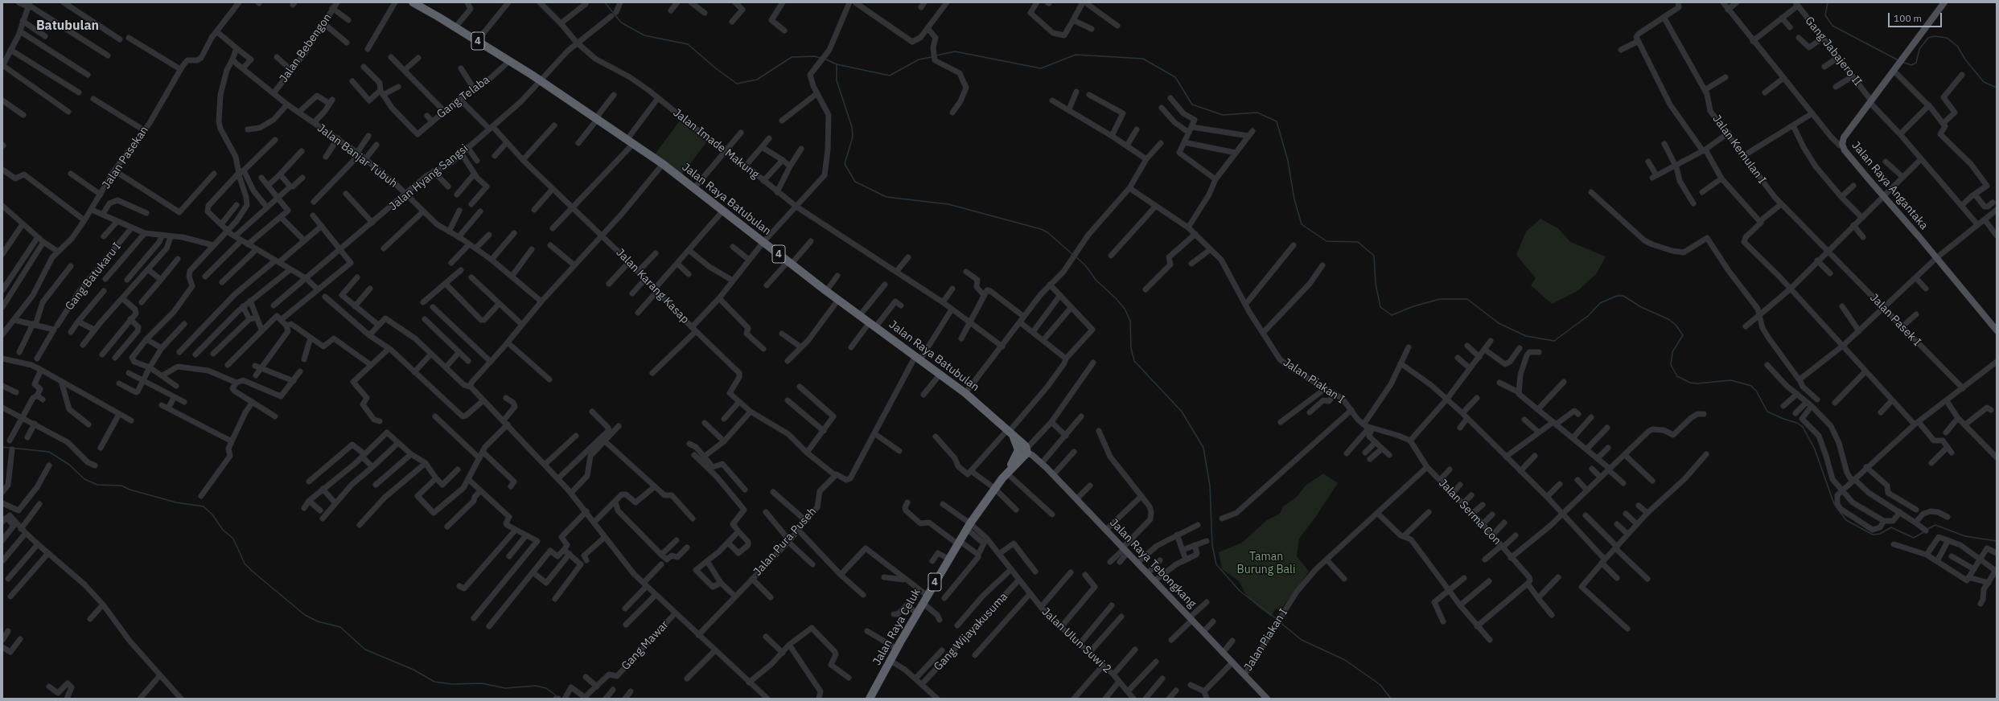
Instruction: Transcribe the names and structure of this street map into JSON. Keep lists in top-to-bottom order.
{
  "streets": {
    "highway": ["4", "Jalan Raya Batubulan", "Jalan Raya Celuk"],
    "main road": ["Jalan Raya Angantaka", "Jalan Raya Tebongkang"],
    "street": [
      "Jalan Bebengon",
      "Gang Jabajero II",
      "Gang Telaba",
      "Jalan Imade Makung",
      "Jalan Kemulan I",
      "Jalan Banjar Tubuh",
      "Jalan Pasekan",
      "Jalan Hyang Sangsi",
      "Gang Batukaru I",
      "Jalan Karang Kasap",
      "Jalan Pasek I",
      "Jalan Piakan I",
      "Jalan Serma Con",
      "Jalan Pura Puseh",
      "Gang Wijayakusuma",
      "Jalan Ulun Suwi 2",
      "Gang Mawar"
    ]
  },
  "crossings": [
    ["Jalan Bebengon", "Jalan Banjar Tubuh"],
    ["Gang Jabajero II", "Jalan Raya Angantaka"],
    ["Gang Telaba", "Jalan Raya Batubulan"],
    ["Jalan Imade Makung", "Jalan Hyang Sangsi"],
    ["Jalan Imade Makung", "Jalan Karang Kasap"],
    ["Jalan Kemulan I", "Jalan Pasek I"],
    ["Jalan Banjar Tubuh", "Jalan Hyang Sangsi"],
    ["Jalan Hyang Sangsi", "Jalan Raya Batubulan"],
    ["Jalan Raya Batubulan", "Jalan Karang Kasap"],
    ["Jalan Raya Batubulan", "Jalan Raya Tebongkang"],
    ["Jalan Raya Batubulan", "Jalan Raya Celuk"],
    ["Jalan Piakan I", "Jalan Serma Con"],
    ["Jalan Piakan I", "Jalan Raya Tebongkang"],
    ["Jalan Raya Tebongkang", "Jalan Raya Celuk"],
    ["Jalan Raya Celuk", "Jalan Ulun Suwi 2"],
    ["Gang Wijayakusuma", "Jalan Ulun Suwi 2"]
  ],
  "districts": ["Batubulan"],
  "parks": ["Taman Burung Bali"],
  "scale_bar": "100 m"
}
